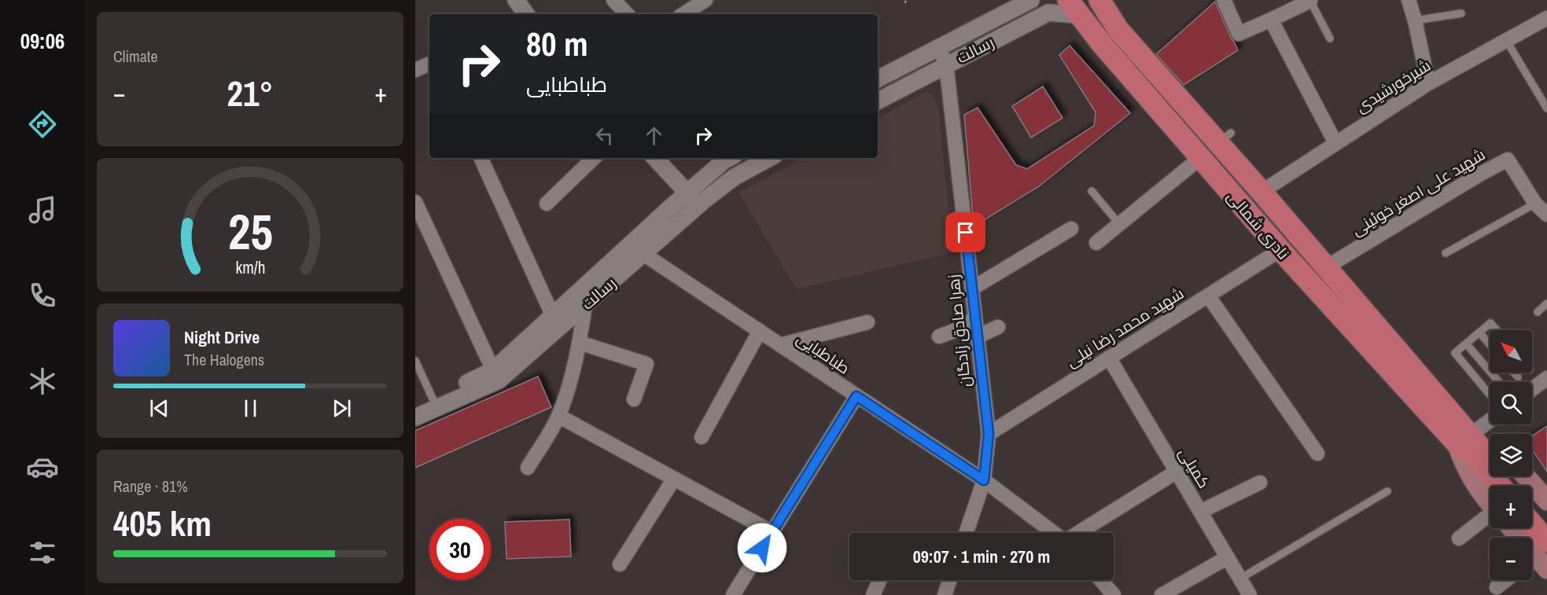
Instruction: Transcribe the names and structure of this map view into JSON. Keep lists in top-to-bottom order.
{
  "streets": {
    "main road": ["نادری شمالی"],
    "street": [
      "رسالت",
      "شیرخورشیدی",
      "شهید علی اصغر خوئینی",
      "شهید محمد رضا نیلی",
      "زهرا صادق زادگان",
      "طباطبایی",
      "کمیلی"
    ]
  },
  "crossings": [
    ["رسالت", "نادری شمالی"],
    ["رسالت", "زهرا صادق زادگان"],
    ["رسالت", "طباطبایی"],
    ["شیرخورشیدی", "نادری شمالی"],
    ["شهید علی اصغر خوئینی", "نادری شمالی"],
    ["نادری شمالی", "شهید محمد رضا نیلی"],
    ["شهید محمد رضا نیلی", "زهرا صادق زادگان"],
    ["شهید محمد رضا نیلی", "کمیلی"],
    ["زهرا صادق زادگان", "طباطبایی"]
  ],
  "north": "top left",
  "page": {
    "tabs": "09:06",
    "tile": [
      "Climate",
      ["Range · 81%", "405 km"]
    ],
    "turn": ["80 m", "طباطبایی"],
    "heat": ["−", "21°", "+"],
    "song": ["Night Drive", "The Halogens"],
    "map_buttons": ["+", "−"],
    "limit": "30",
    "trip": "09:07 · 1 min · 270 m",
    "gauge": ["25", "km/h"]
  }
}
